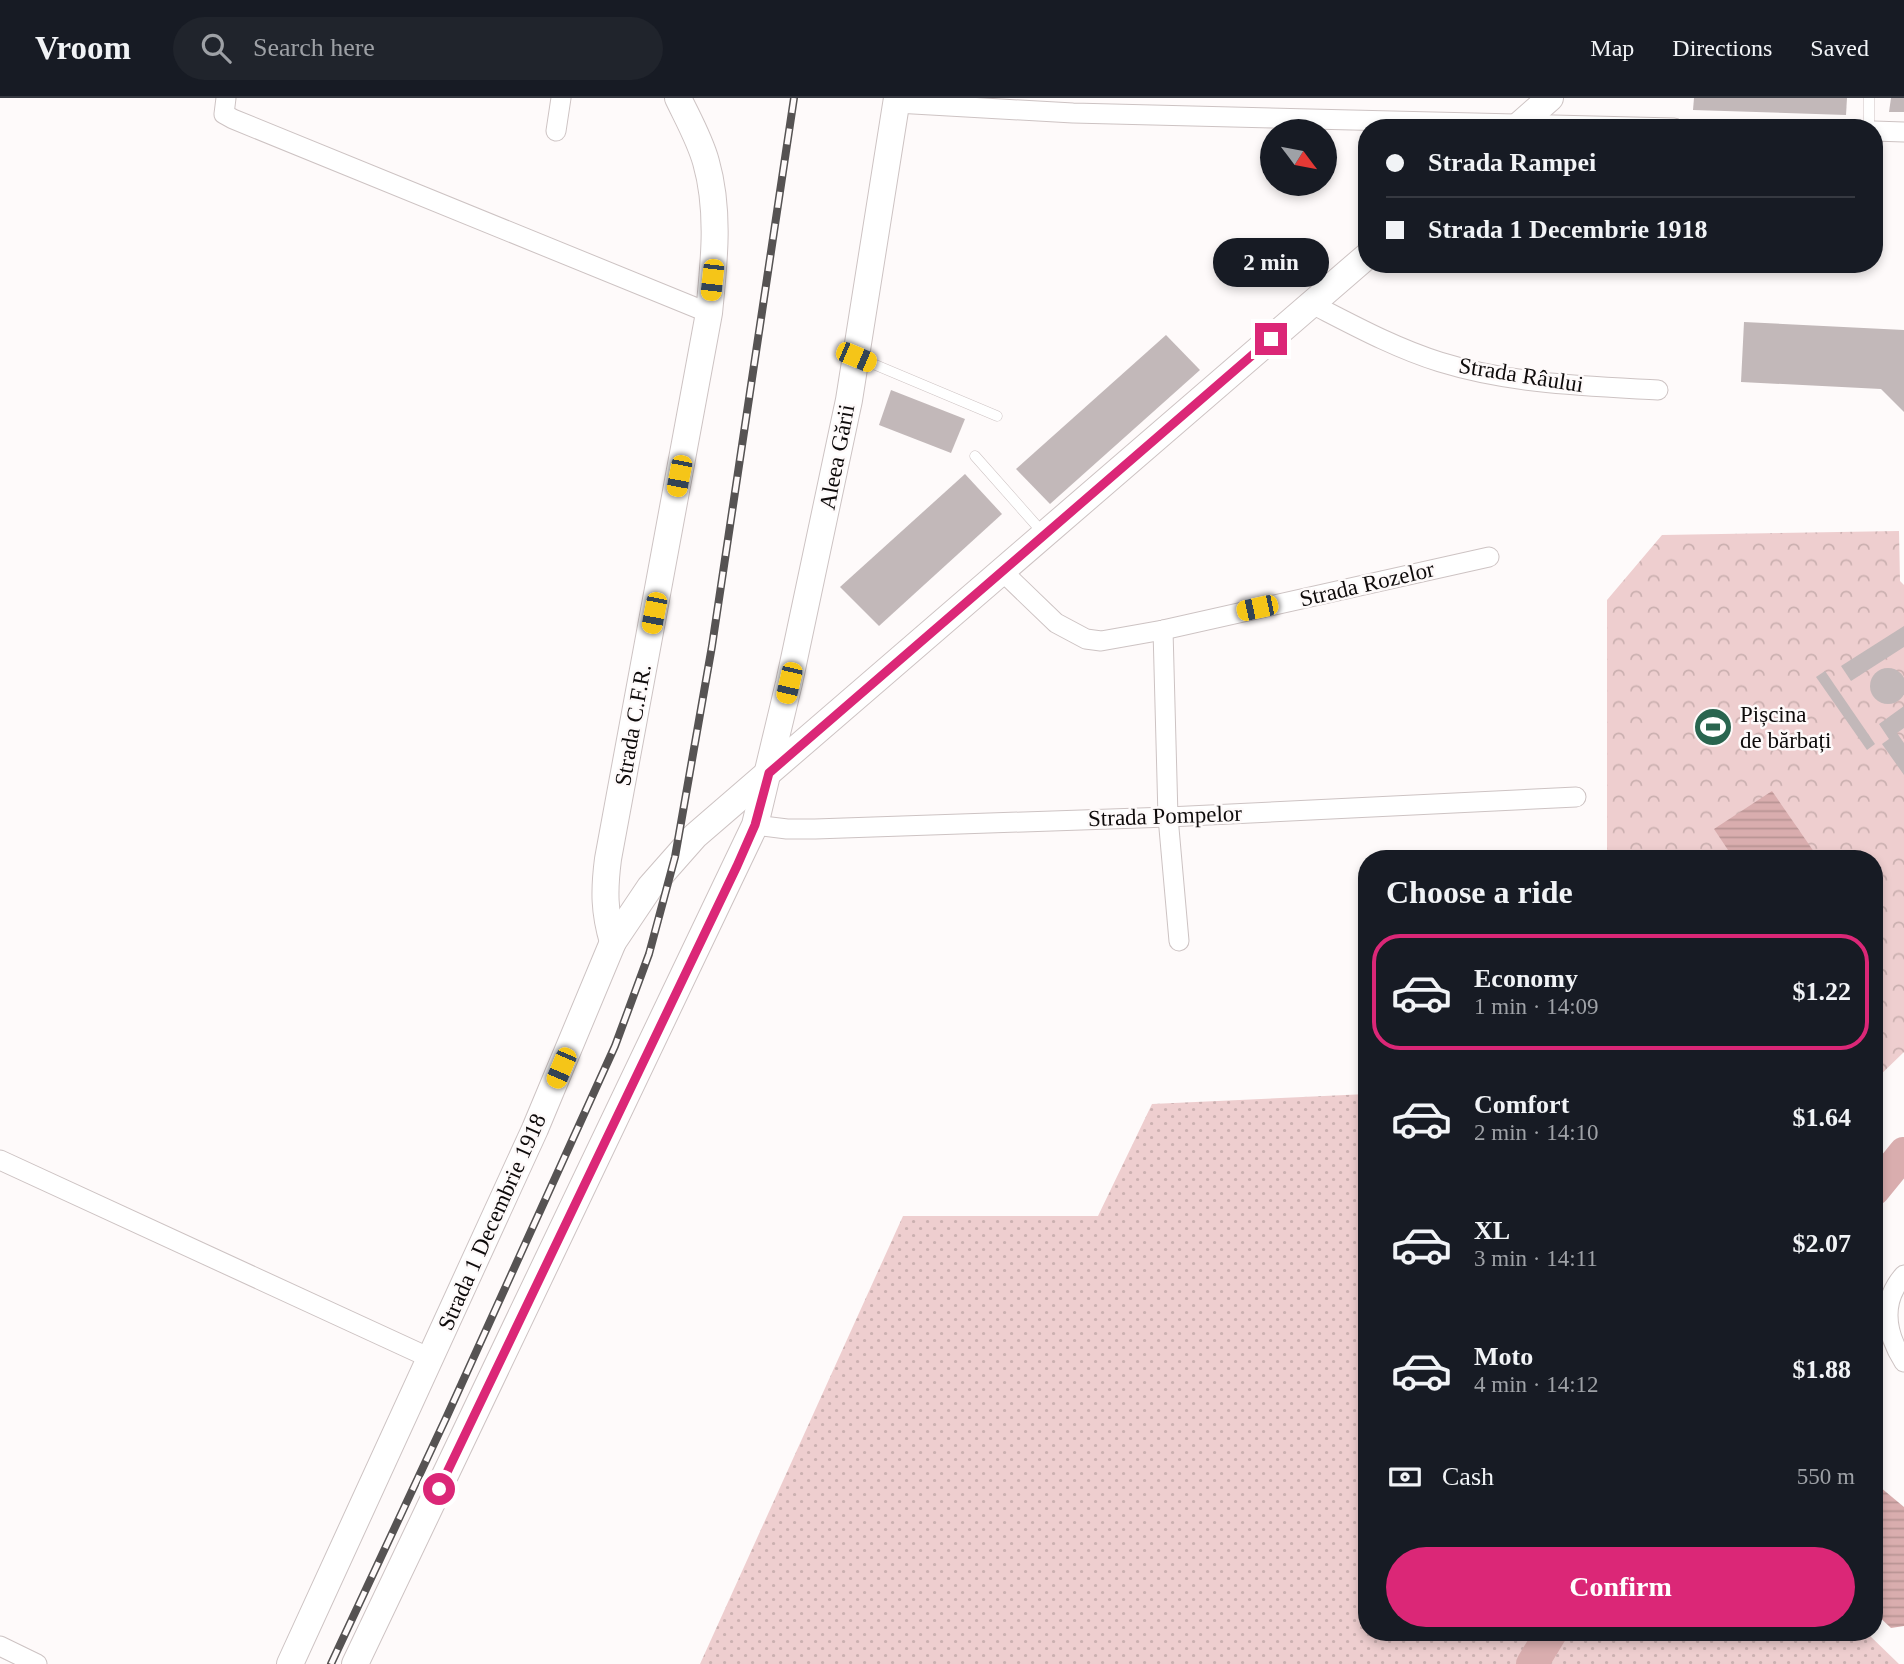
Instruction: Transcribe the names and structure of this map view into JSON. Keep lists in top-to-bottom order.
{
  "streets": {
    "street": [
      "Strada Râului",
      "Aleea Gării",
      "Strada Rozelor",
      "Strada C.F.R.",
      "Strada Pompelor",
      "Strada 1 Decembrie 1918"
    ]
  },
  "crossings": [
    ["Strada Râului", "Strada 1 Decembrie 1918"],
    ["Aleea Gării", "Strada Pompelor"],
    ["Aleea Gării", "Strada 1 Decembrie 1918"],
    ["Strada Rozelor", "Strada 1 Decembrie 1918"],
    ["Strada C.F.R.", "Strada 1 Decembrie 1918"]
  ],
  "places": {
    "sports": ["Pișcina de bărbați"]
  },
  "north": "bottom right",
  "page": {
    "header": "Vroom",
    "search": "Search here",
    "nav": ["Map", "Directions", "Saved"],
    "banner": ["Strada Rampei", "Strada 1 Decembrie 1918"],
    "bubble": "2 min",
    "heading": "Choose a ride",
    "list": [
      {
        "name": "Economy",
        "note": "1 min · 14:09",
        "value": "$1.22"
      },
      {
        "name": "Comfort",
        "note": "2 min · 14:10",
        "value": "$1.64"
      },
      {
        "name": "XL",
        "note": "3 min · 14:11",
        "value": "$2.07"
      },
      {
        "name": "Moto",
        "note": "4 min · 14:12",
        "value": "$1.88"
      }
    ],
    "pay": ["Cash", "550 m"],
    "buttons": "Confirm"
  }
}
